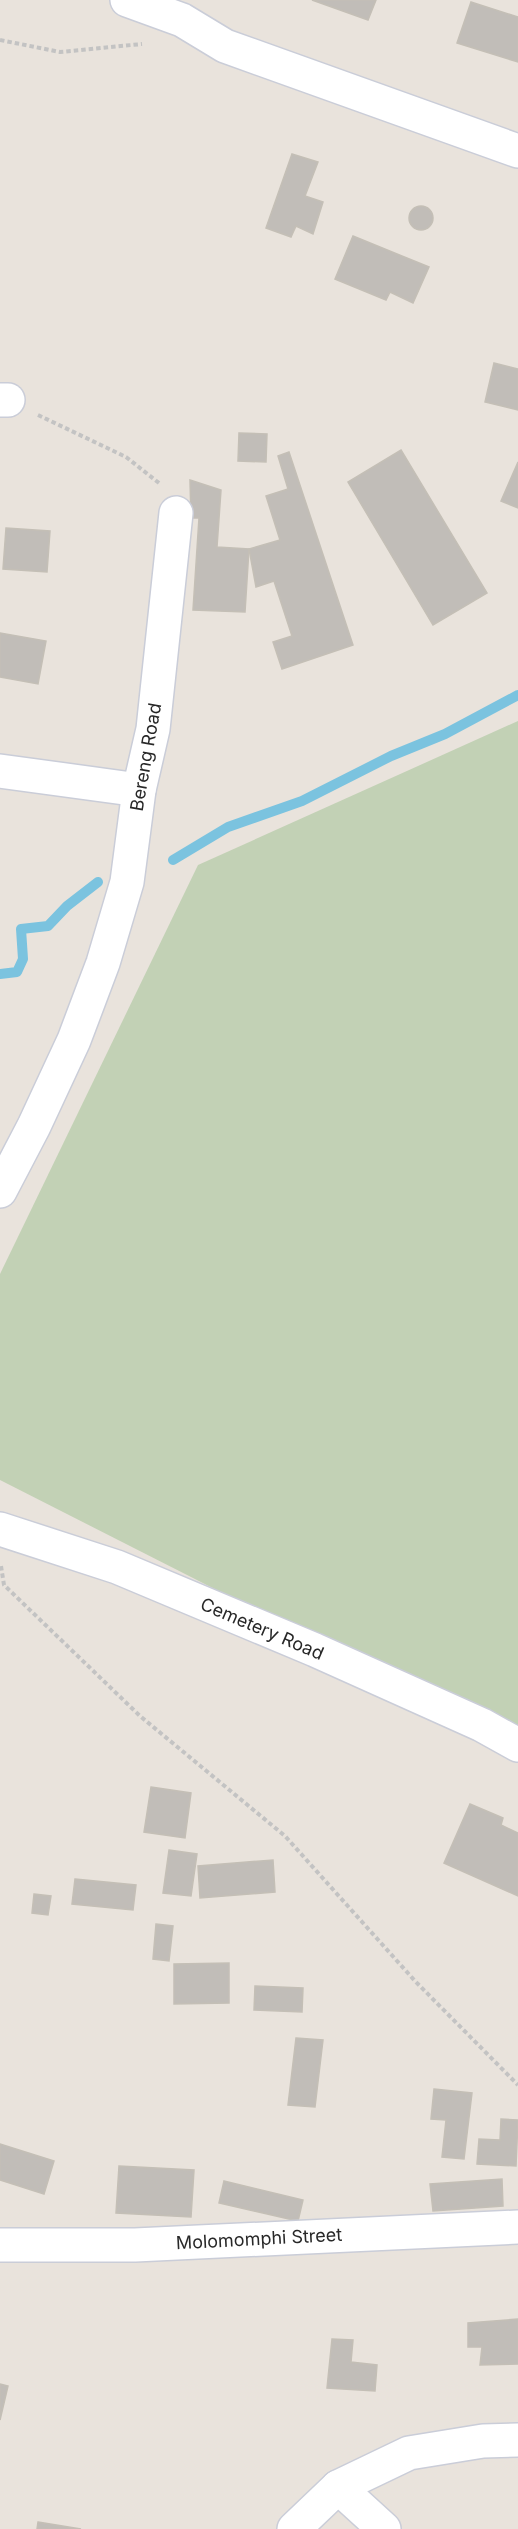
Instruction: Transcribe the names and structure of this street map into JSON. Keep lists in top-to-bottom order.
{
  "streets": {
    "street": ["Bereng Road", "Cemetery Road", "Molomomphi Street"]
  }
}
